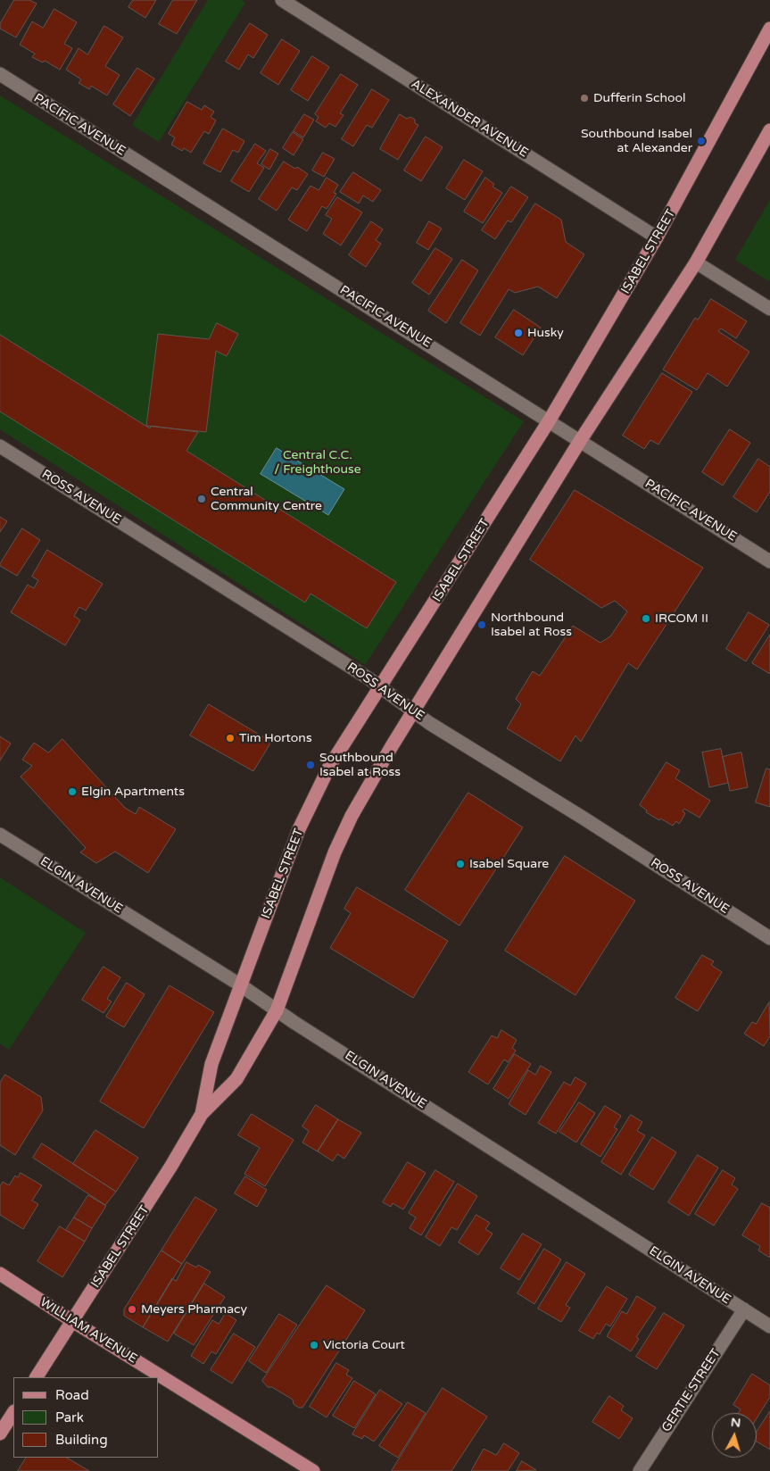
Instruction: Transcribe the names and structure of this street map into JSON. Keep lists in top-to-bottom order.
{
  "streets": {
    "main road": ["ISABEL STREET", "WILLIAM AVENUE"],
    "street": [
      "ALEXANDER AVENUE",
      "PACIFIC AVENUE",
      "ROSS AVENUE",
      "ELGIN AVENUE",
      "GERTIE STREET"
    ]
  },
  "crossings": [
    ["ALEXANDER AVENUE", "ISABEL STREET"],
    ["PACIFIC AVENUE", "ISABEL STREET"],
    ["ISABEL STREET", "ROSS AVENUE"],
    ["ISABEL STREET", "ELGIN AVENUE"],
    ["ISABEL STREET", "WILLIAM AVENUE"],
    ["ELGIN AVENUE", "GERTIE STREET"]
  ],
  "parks": ["Central C.C. / Freighthouse"],
  "places": [
    "Dufferin School",
    "Southbound Isabel at Alexander",
    "Husky",
    "Central Community Centre",
    "IRCOM II",
    "Northbound Isabel at Ross",
    "Tim Hortons",
    "Southbound Isabel at Ross",
    "Elgin Apartments",
    "Isabel Square",
    "Meyers Pharmacy",
    "Victoria Court"
  ],
  "legend": ["Road", "Park", "Building"],
  "north": "top"
}
